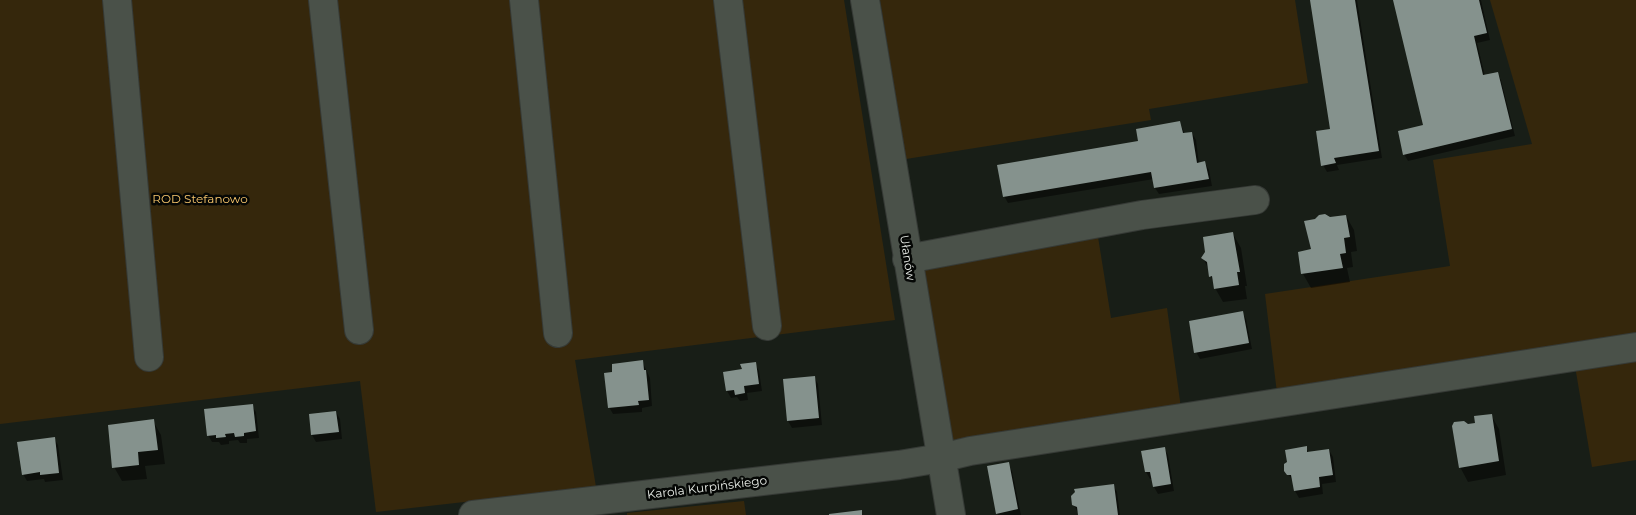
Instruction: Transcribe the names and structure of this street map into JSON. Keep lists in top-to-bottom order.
{
  "streets": {
    "street": ["Ułanów", "Karola Kurpińskiego"]
  },
  "crossings": [
    ["Ułanów", "Karola Kurpińskiego"]
  ],
  "parks": ["ROD Stefanowo"]
}
